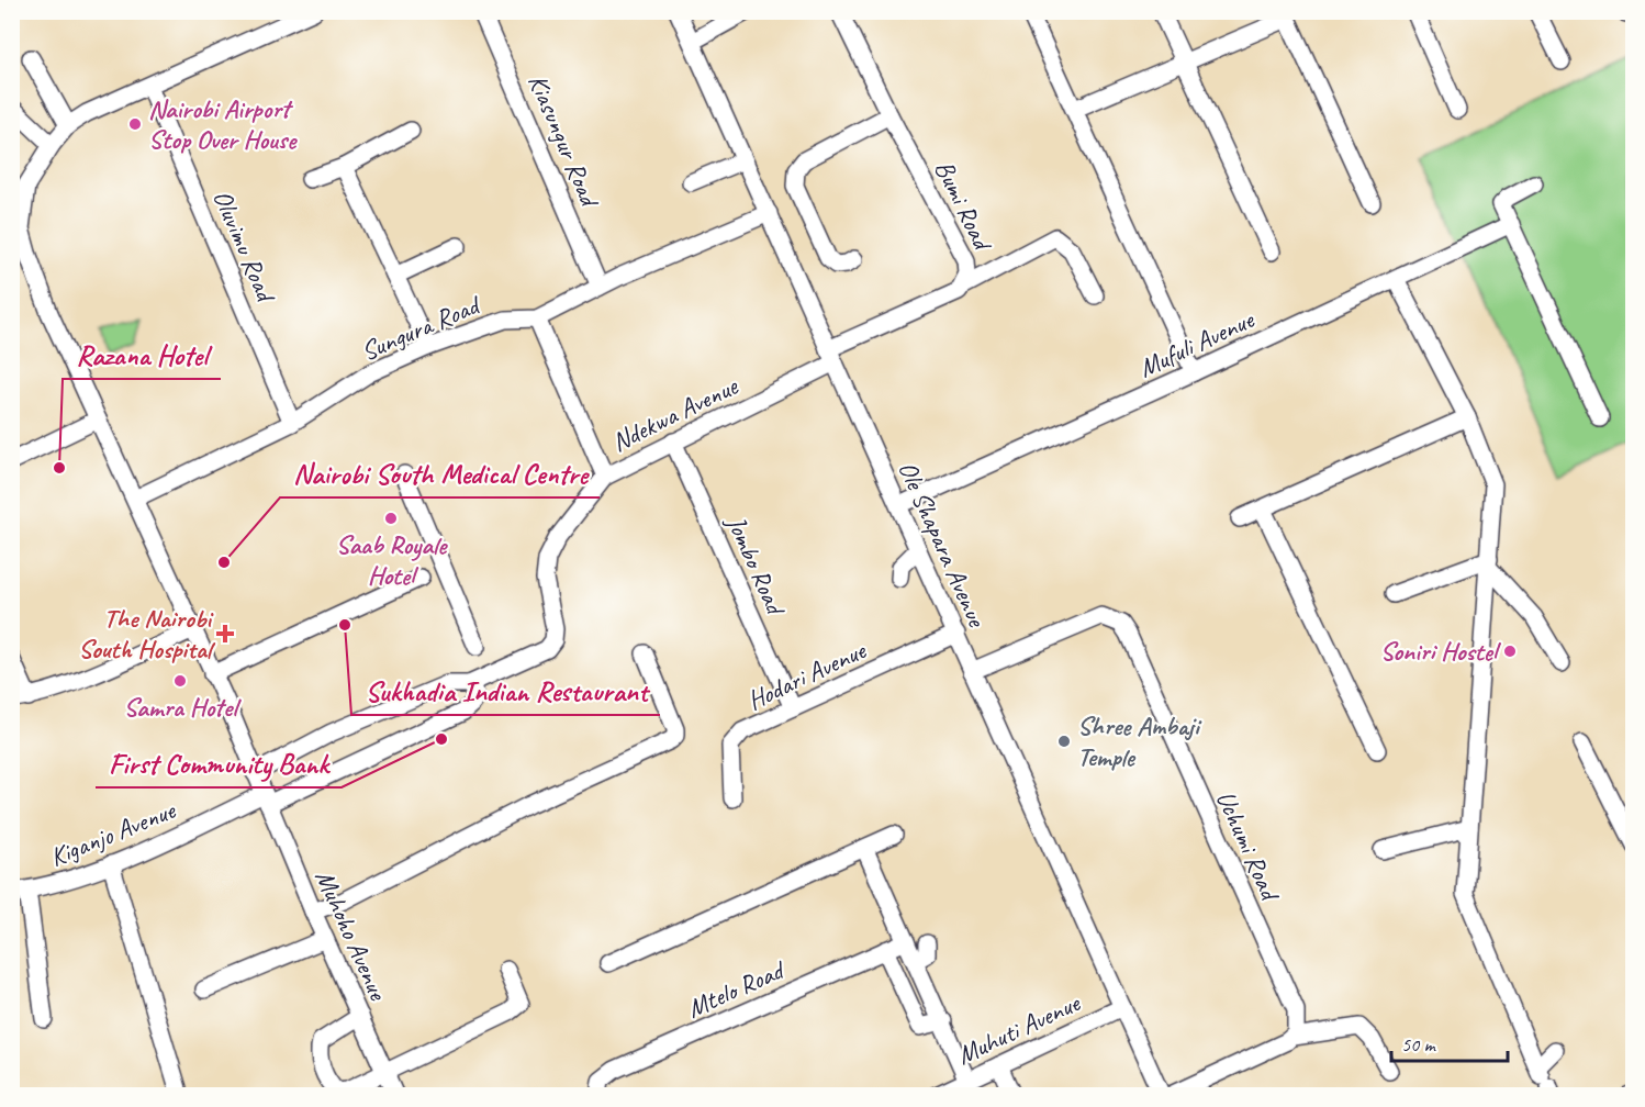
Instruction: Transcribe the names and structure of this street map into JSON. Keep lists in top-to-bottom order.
{
  "streets": {
    "street": [
      "Kiasungur Road",
      "Bumi Road",
      "Oluvimu Road",
      "Sungura Road",
      "Mufuli Avenue",
      "Ndekwa Avenue",
      "Ole Shapara Avenue",
      "Jombo Road",
      "Hodari Avenue",
      "Kiganjo Avenue",
      "Uchumi Road",
      "Muhoho Avenue",
      "Mtelo Road",
      "Muhuti Avenue"
    ]
  },
  "crossings": [
    ["Kiasungur Road", "Sungura Road"],
    ["Bumi Road", "Ndekwa Avenue"],
    ["Bumi Road", "Ole Shapara Avenue"],
    ["Oluvimu Road", "Sungura Road"],
    ["Oluvimu Road", "Muhoho Avenue"],
    ["Sungura Road", "Ole Shapara Avenue"],
    ["Sungura Road", "Muhoho Avenue"],
    ["Mufuli Avenue", "Ole Shapara Avenue"],
    ["Ndekwa Avenue", "Ole Shapara Avenue"],
    ["Ndekwa Avenue", "Jombo Road"],
    ["Ndekwa Avenue", "Kiganjo Avenue"],
    ["Ole Shapara Avenue", "Hodari Avenue"],
    ["Ole Shapara Avenue", "Uchumi Road"],
    ["Ole Shapara Avenue", "Muhuti Avenue"],
    ["Jombo Road", "Hodari Avenue"],
    ["Kiganjo Avenue", "Muhoho Avenue"]
  ],
  "places": {
    "other": [
      "Nairobi Airport Stop Over House",
      "Razana Hotel",
      "Saab Royale Hotel",
      "Nairobi South Medical Centre",
      "Sukhadia Indian Restaurant",
      "Soniri Hostel",
      "Samra Hotel",
      "First Community Bank",
      "Shree Ambaji Temple"
    ],
    "health": ["The Nairobi South Hospital"]
  },
  "scale_bar": "50 m"
}
